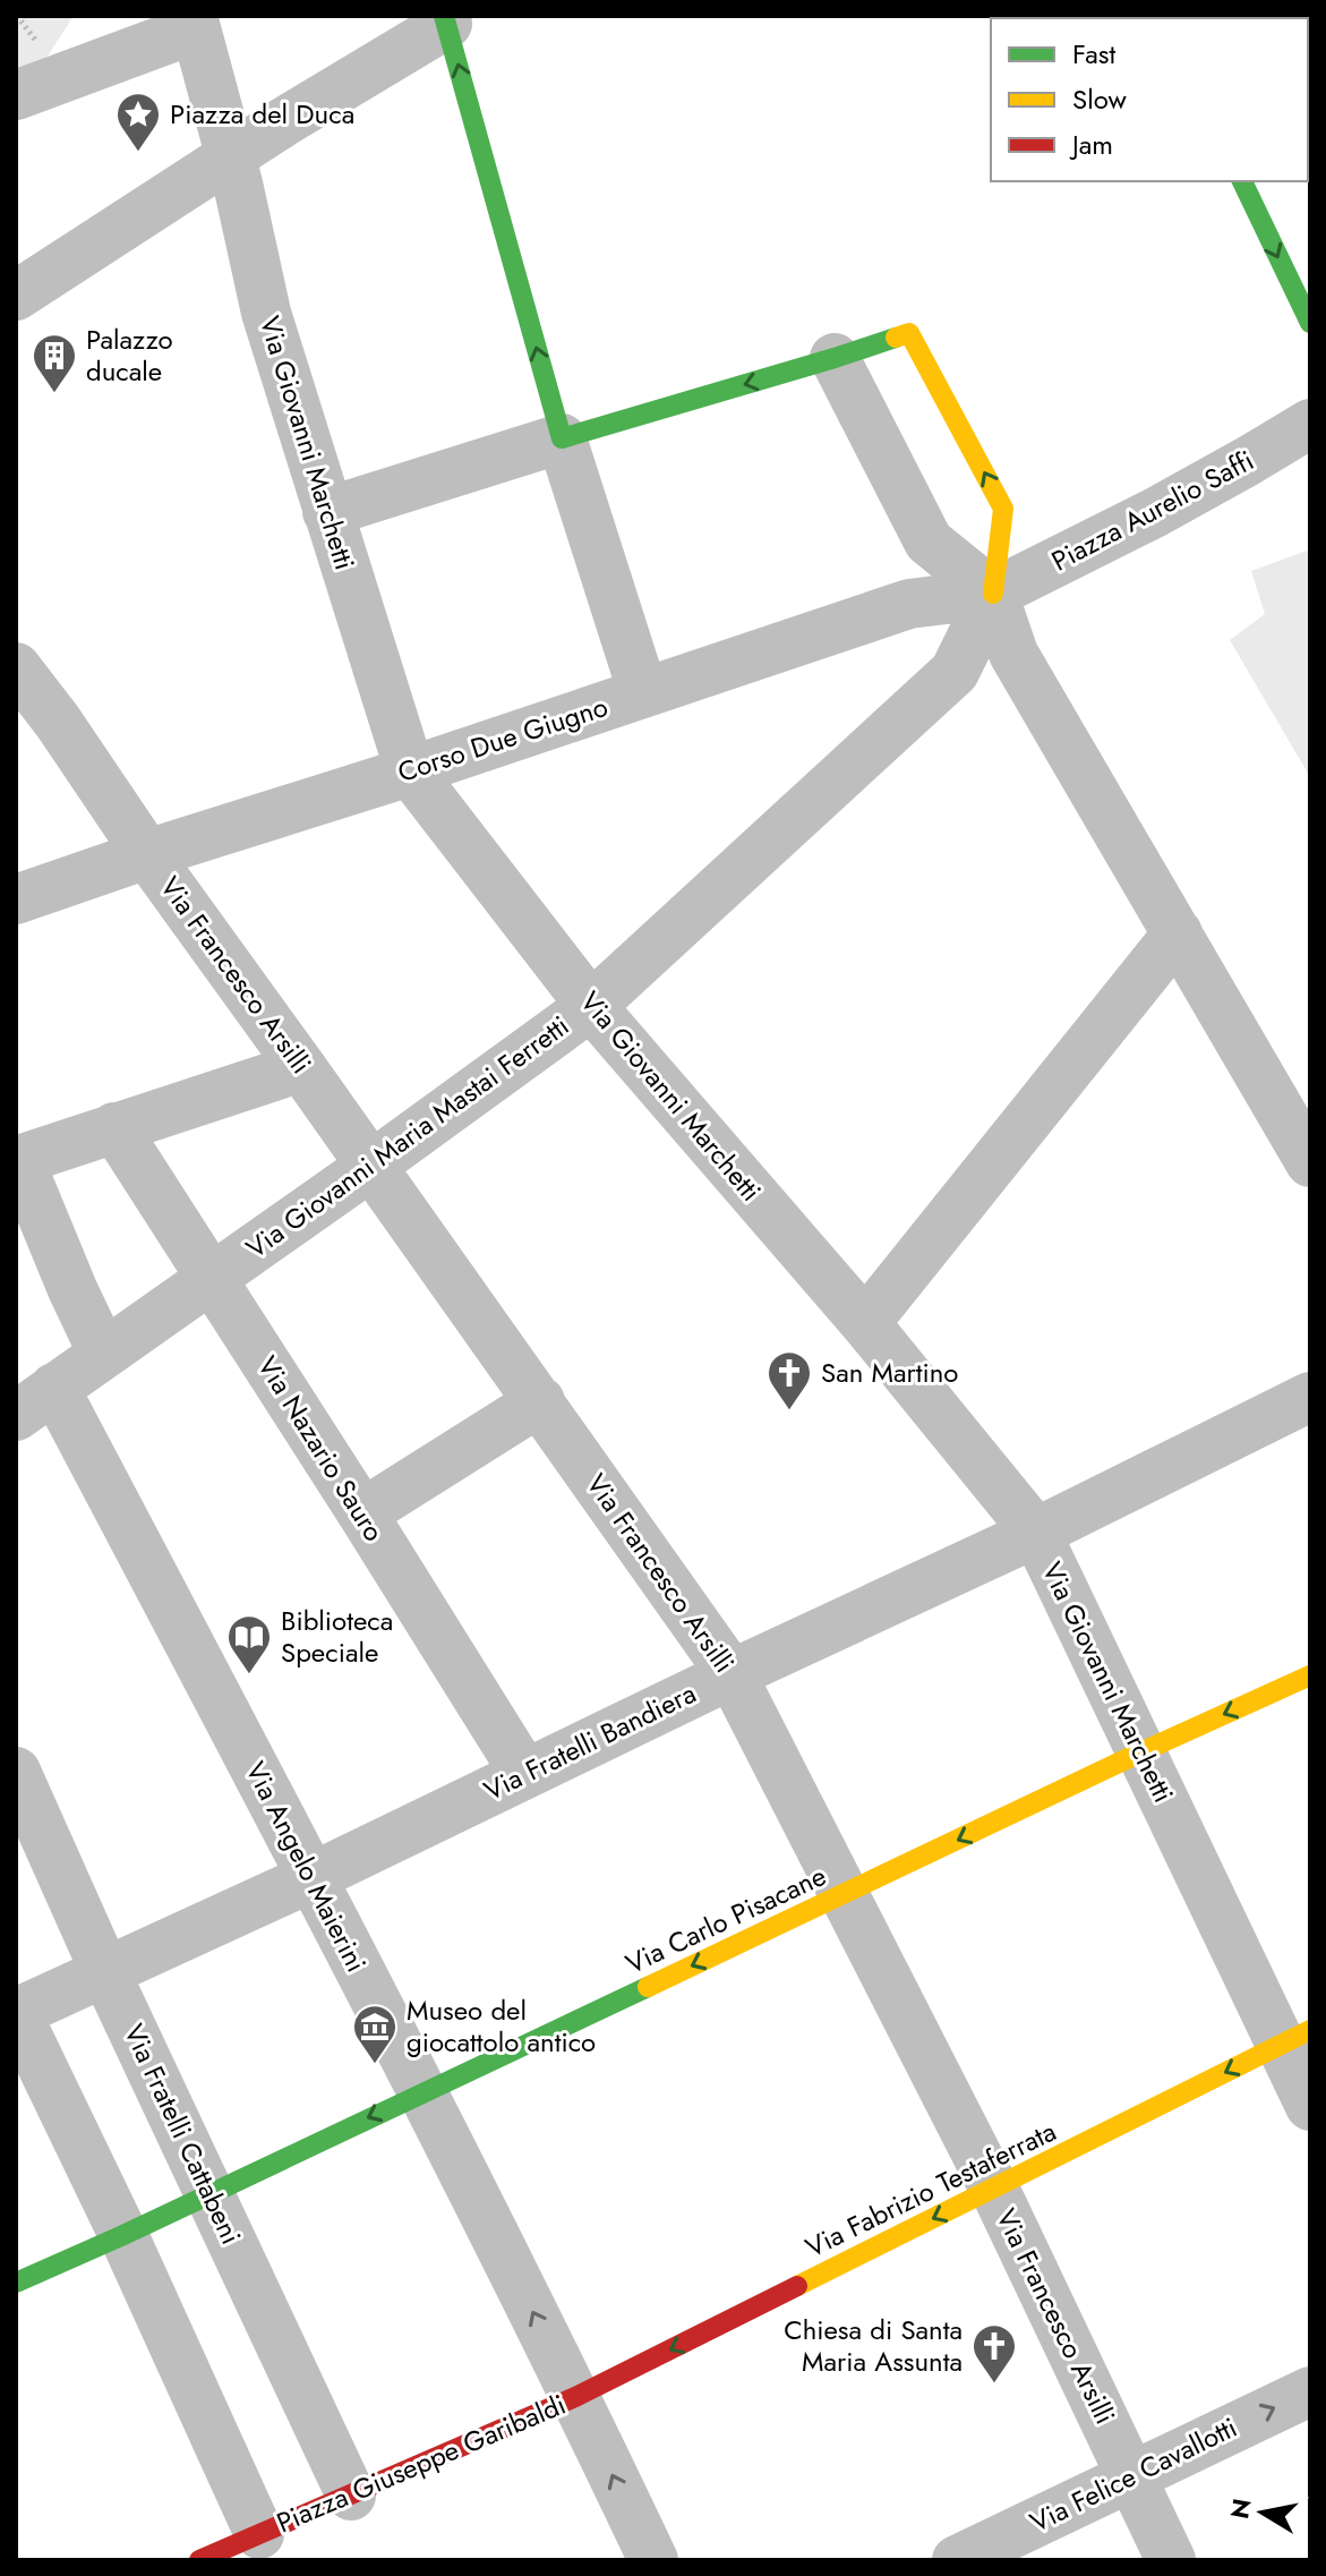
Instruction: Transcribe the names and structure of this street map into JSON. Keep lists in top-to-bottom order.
{
  "streets": {
    "street": [
      "Via Giovanni Marchetti",
      "Piazza Aurelio Saffi",
      "Corso Due Giugno",
      "Via Francesco Arsilli",
      "Via Giovanni Maria Mastai Ferretti",
      "Via Nazario Sauro",
      "Via Fratelli Bandiera",
      "Via Angelo Maierini",
      "Via Carlo Pisacane",
      "Via Fratelli Cattabeni",
      "Via Fabrizio Testaferrata",
      "Piazza Giuseppe Garibaldi",
      "Via Felice Cavallotti"
    ]
  },
  "crossings": [
    ["Via Giovanni Marchetti", "Corso Due Giugno"],
    ["Via Giovanni Marchetti", "Via Giovanni Maria Mastai Ferretti"],
    ["Via Giovanni Marchetti", "Via Fratelli Bandiera"],
    ["Via Giovanni Marchetti", "Via Carlo Pisacane"],
    ["Via Giovanni Marchetti", "Via Fabrizio Testaferrata"],
    ["Piazza Aurelio Saffi", "Corso Due Giugno"],
    ["Piazza Aurelio Saffi", "Via Giovanni Maria Mastai Ferretti"],
    ["Corso Due Giugno", "Via Francesco Arsilli"],
    ["Corso Due Giugno", "Via Giovanni Maria Mastai Ferretti"],
    ["Via Francesco Arsilli", "Via Giovanni Maria Mastai Ferretti"],
    ["Via Francesco Arsilli", "Via Fratelli Bandiera"],
    ["Via Francesco Arsilli", "Via Carlo Pisacane"],
    ["Via Francesco Arsilli", "Via Fabrizio Testaferrata"],
    ["Via Francesco Arsilli", "Via Felice Cavallotti"],
    ["Via Giovanni Maria Mastai Ferretti", "Via Nazario Sauro"],
    ["Via Giovanni Maria Mastai Ferretti", "Via Angelo Maierini"],
    ["Via Nazario Sauro", "Via Fratelli Bandiera"],
    ["Via Fratelli Bandiera", "Via Angelo Maierini"],
    ["Via Fratelli Bandiera", "Via Fratelli Cattabeni"],
    ["Via Angelo Maierini", "Via Carlo Pisacane"],
    ["Via Angelo Maierini", "Via Fabrizio Testaferrata"],
    ["Via Angelo Maierini", "Piazza Giuseppe Garibaldi"],
    ["Via Carlo Pisacane", "Via Fratelli Cattabeni"],
    ["Via Fratelli Cattabeni", "Piazza Giuseppe Garibaldi"],
    ["Via Fabrizio Testaferrata", "Piazza Giuseppe Garibaldi"]
  ],
  "one_way": ["Via Carlo Pisacane", "Via Fabrizio Testaferrata", "Via Felice Cavallotti"],
  "places": {
    "place": ["Piazza del Duca"],
    "building": ["Palazzo ducale"],
    "church": ["San Martino", "Chiesa di Santa Maria Assunta"],
    "library": ["Biblioteca Speciale"],
    "museum": ["Museo del giocattolo antico"]
  },
  "legend": ["Fast", "Slow", "Jam"],
  "north": "left"
}
